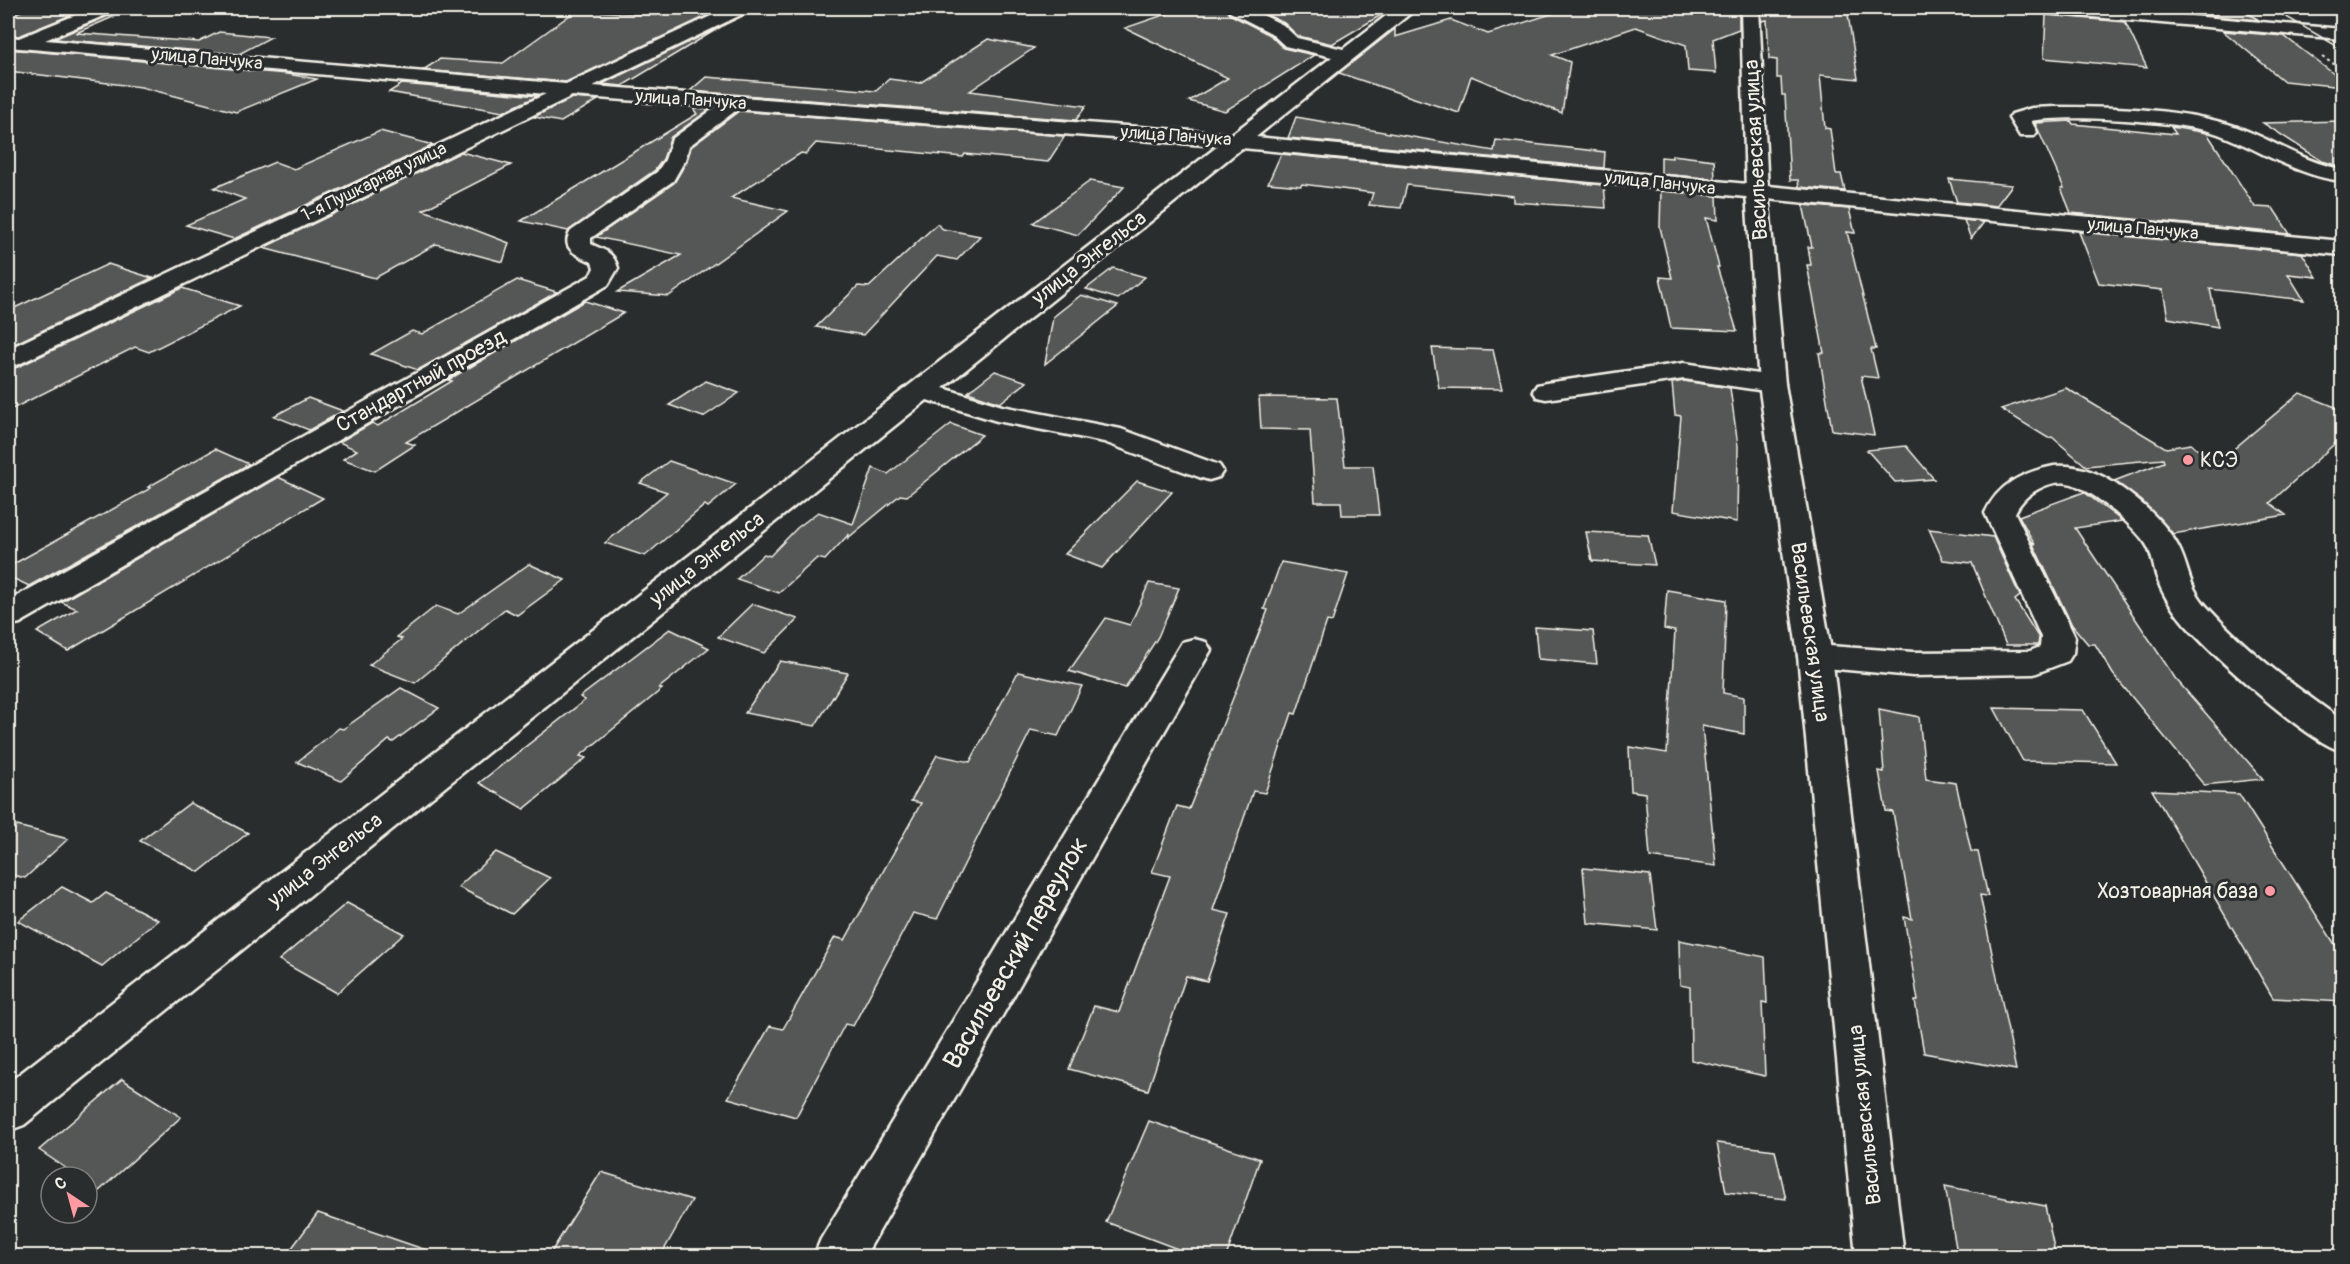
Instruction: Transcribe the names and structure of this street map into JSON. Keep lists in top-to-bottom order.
{
  "streets": {
    "street": [
      "улица Панчука",
      "Васильевская улица",
      "1-я Пушкарная улица",
      "улица Энгельса",
      "Стандартный проезд",
      "Васильевский переулок"
    ]
  },
  "crossings": [
    ["улица Панчука", "Васильевская улица"],
    ["улица Панчука", "1-я Пушкарная улица"],
    ["улица Панчука", "улица Энгельса"],
    ["улица Панчука", "Стандартный проезд"]
  ],
  "places": ["КСЭ", "Хозтоварная база"],
  "north": "top left"
}
